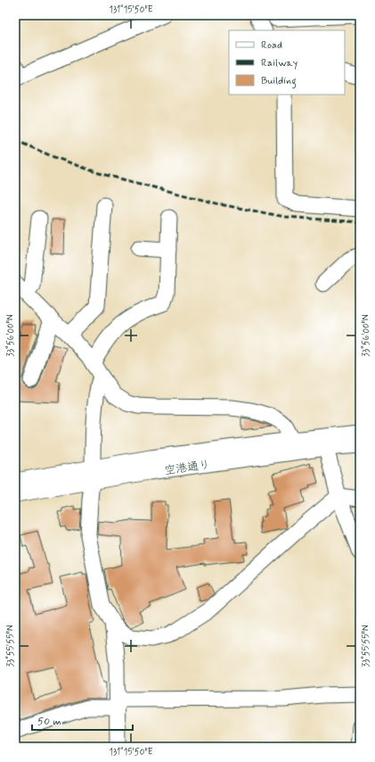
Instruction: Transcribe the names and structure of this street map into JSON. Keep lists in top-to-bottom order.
{
  "streets": {
    "street": ["空港通り"]
  },
  "legend": ["Road", "Railway", "Building"],
  "scale_bar": "50 m",
  "coordinates": ["131°15'50\"E", "33°56'00\"N", "33°55'55\"N"]
}
